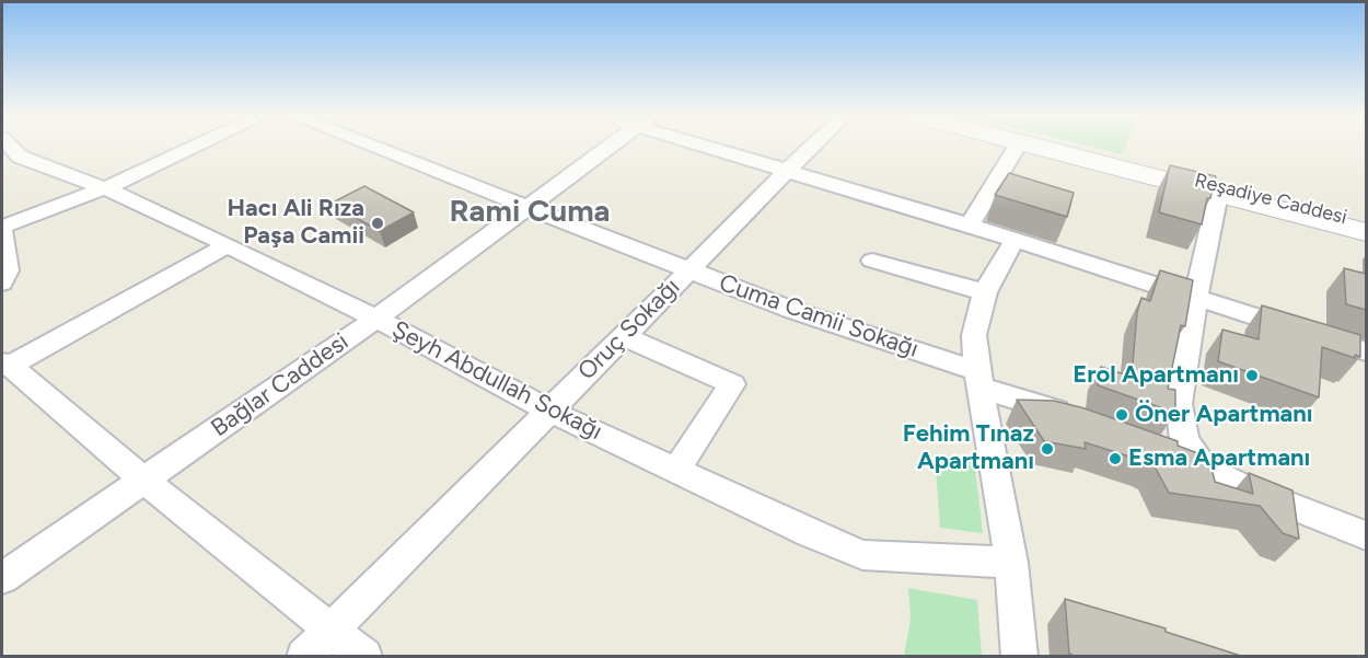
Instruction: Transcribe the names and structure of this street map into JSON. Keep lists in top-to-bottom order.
{
  "streets": {
    "main road": ["Reşadiye Caddesi"],
    "street": [
      "Cuma Camii Sokağı",
      "Oruç Sokağı",
      "Şeyh Abdullah Sokağı",
      "Bağlar Caddesi"
    ]
  },
  "crossings": [
    ["Cuma Camii Sokağı", "Oruç Sokağı"],
    ["Cuma Camii Sokağı", "Bağlar Caddesi"],
    ["Oruç Sokağı", "Şeyh Abdullah Sokağı"],
    ["Şeyh Abdullah Sokağı", "Bağlar Caddesi"]
  ],
  "districts": ["Rami Cuma"],
  "places": [
    "Hacı Ali Rıza Paşa Camii",
    "Erol Apartmanı",
    "Öner Apartmanı",
    "Fehim Tınaz Apartmanı",
    "Esma Apartmanı"
  ]
}
